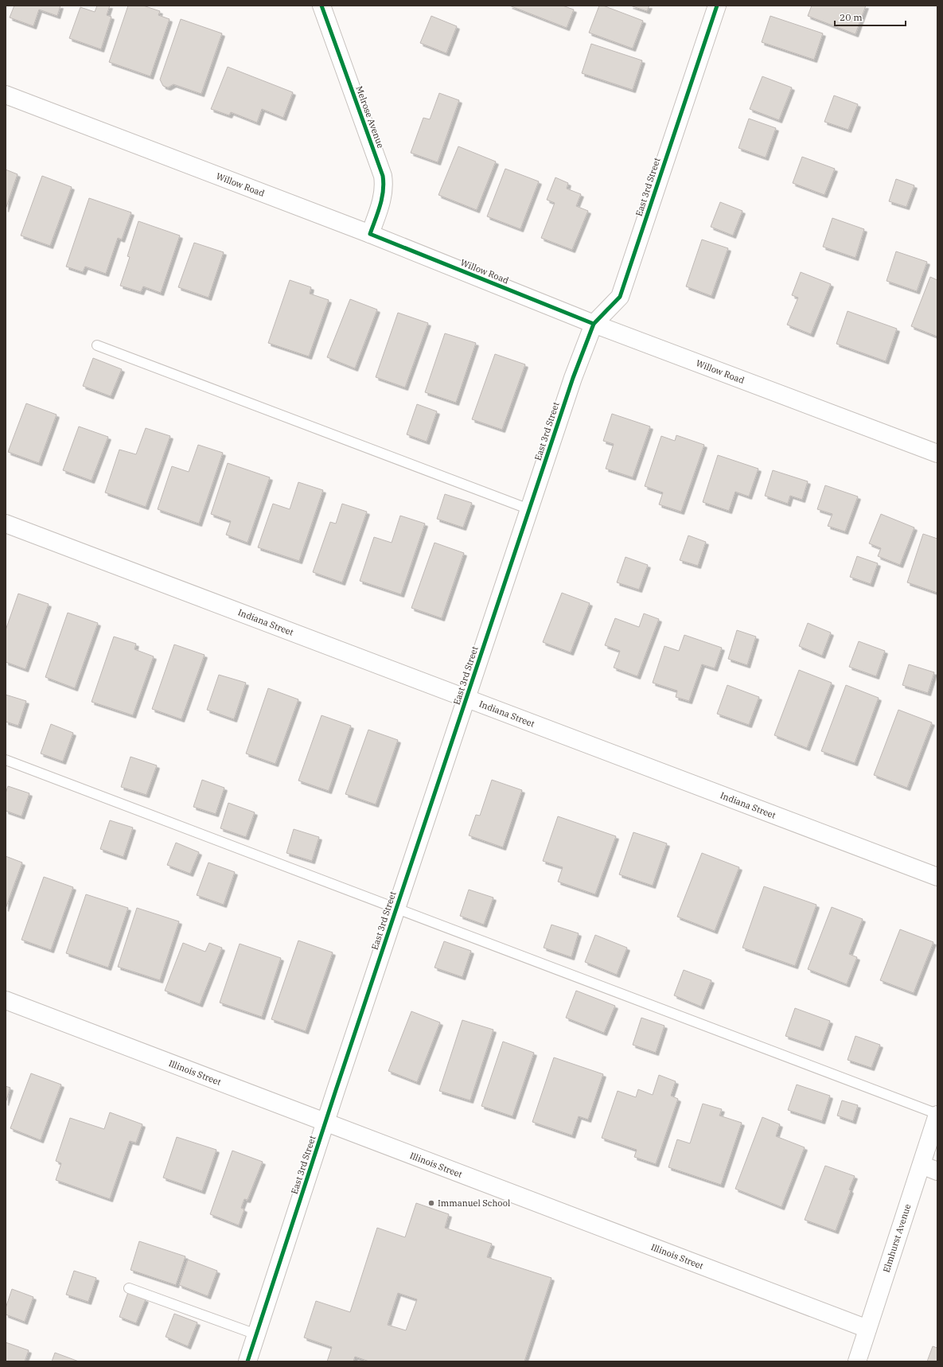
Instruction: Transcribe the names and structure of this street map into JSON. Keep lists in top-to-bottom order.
{
  "streets": {
    "street": [
      "Melrose Avenue",
      "Willow Road",
      "East 3rd Street",
      "Indiana Street",
      "Illinois Street",
      "Elmhurst Avenue"
    ]
  },
  "crossings": [
    ["Melrose Avenue", "Willow Road"],
    ["Willow Road", "East 3rd Street"],
    ["East 3rd Street", "Indiana Street"],
    ["East 3rd Street", "Illinois Street"],
    ["Illinois Street", "Elmhurst Avenue"]
  ],
  "places": ["Immanuel School"],
  "scale_bar": "20 m"
}
